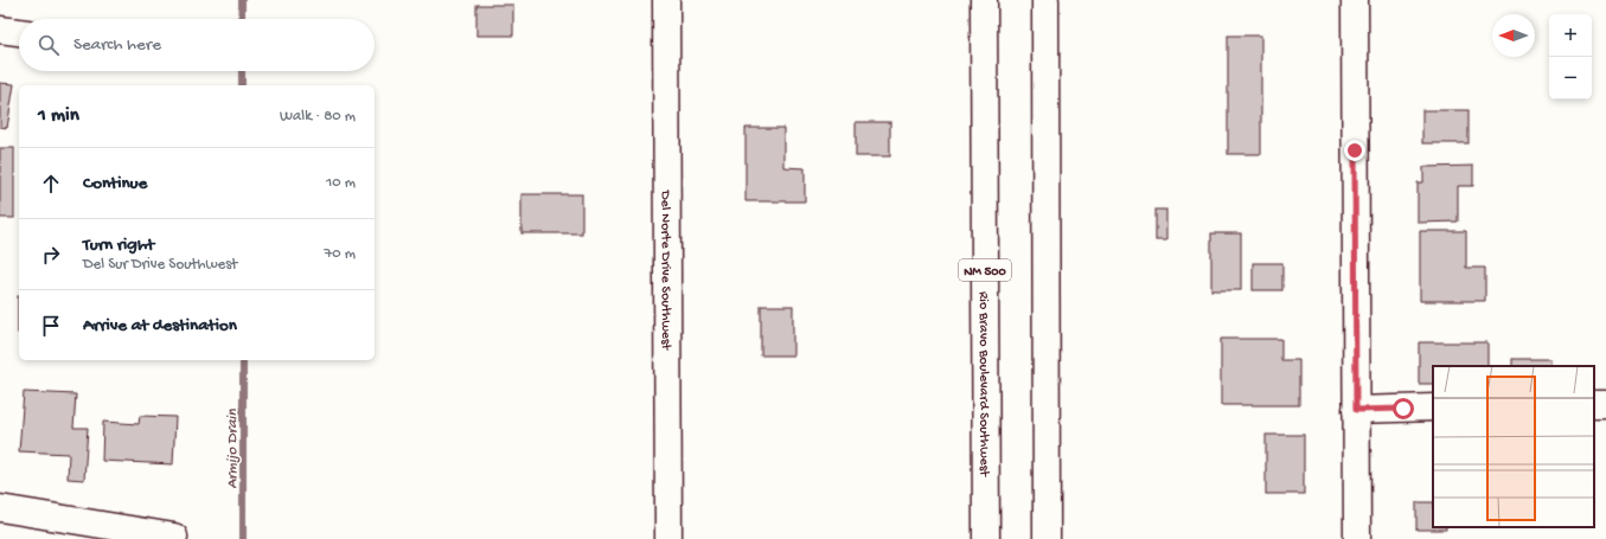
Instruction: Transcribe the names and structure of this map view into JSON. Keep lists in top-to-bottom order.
{
  "streets": {
    "street": ["Del Norte Drive Southwest", "NM 500", "Rio Bravo Boulevard Southwest"]
  },
  "water": ["Armijo Drain"],
  "north": "left",
  "page": {
    "map_buttons": ["+", "−"],
    "search": "Search here",
    "heading": ["1 min", "Walk · 80 m"],
    "list": [
      ["Continue", "10 m"],
      ["Turn right", "Del Sur Drive Southwest", "70 m"],
      "Arrive at destination"
    ]
  }
}
